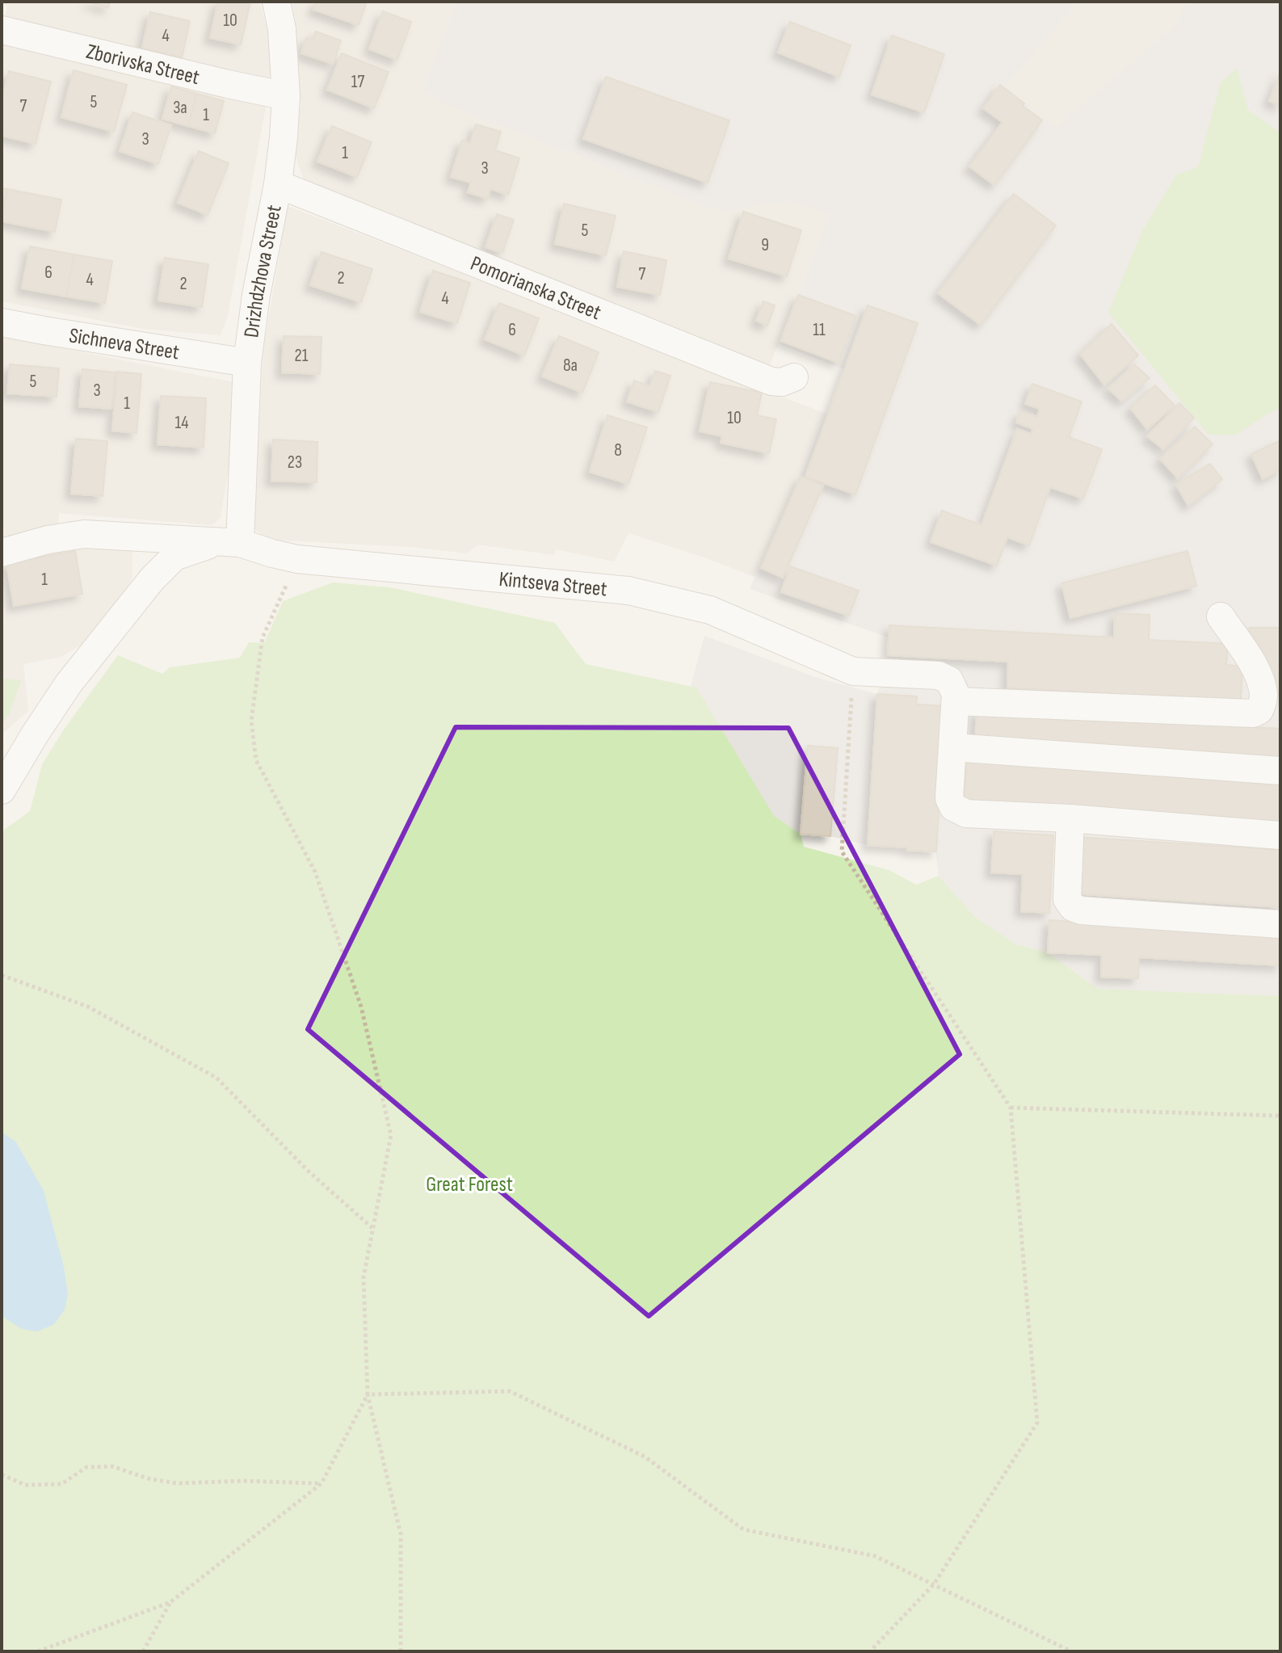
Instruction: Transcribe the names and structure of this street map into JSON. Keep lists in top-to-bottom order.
{
  "streets": {
    "street": [
      "Zborivska Street",
      "Drizhdzhova Street",
      "Pomorianska Street",
      "Sichneva Street",
      "Kintseva Street"
    ]
  },
  "crossings": [
    ["Zborivska Street", "Drizhdzhova Street"],
    ["Drizhdzhova Street", "Pomorianska Street"],
    ["Drizhdzhova Street", "Sichneva Street"],
    ["Drizhdzhova Street", "Kintseva Street"]
  ],
  "parks": ["Great Forest"],
  "house_numbers": [
    "10",
    "4",
    "17",
    "5",
    "7",
    "3а",
    "1",
    "3",
    "1",
    "3",
    "5",
    "9",
    "6",
    "7",
    "2",
    "4",
    "2",
    "4",
    "6",
    "11",
    "21",
    "8а",
    "5",
    "3",
    "1",
    "10",
    "14",
    "8",
    "23",
    "1"
  ]
}
